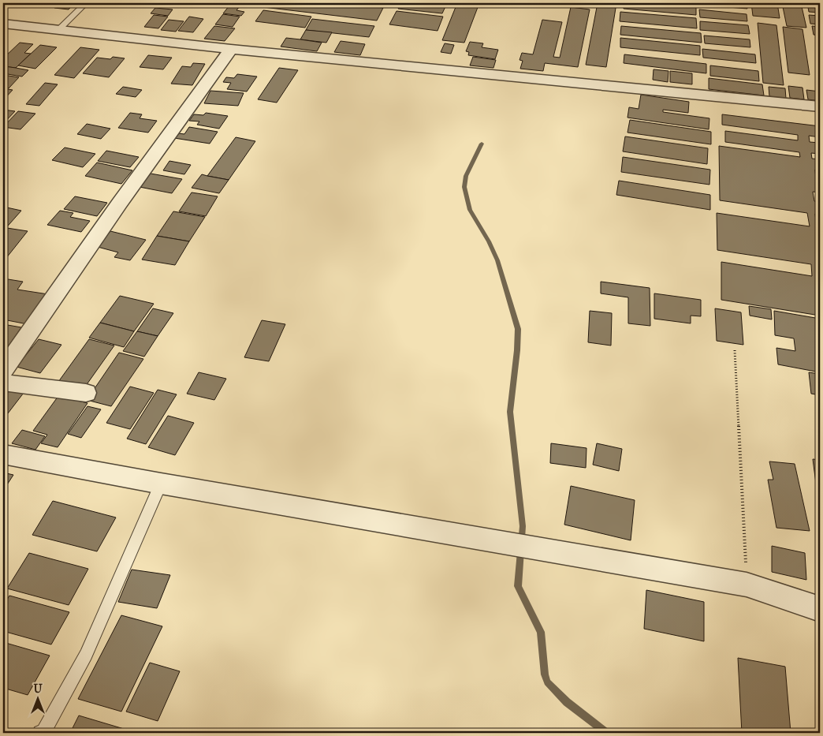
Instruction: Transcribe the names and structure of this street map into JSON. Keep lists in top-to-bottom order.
{
  "north": "top"
}
